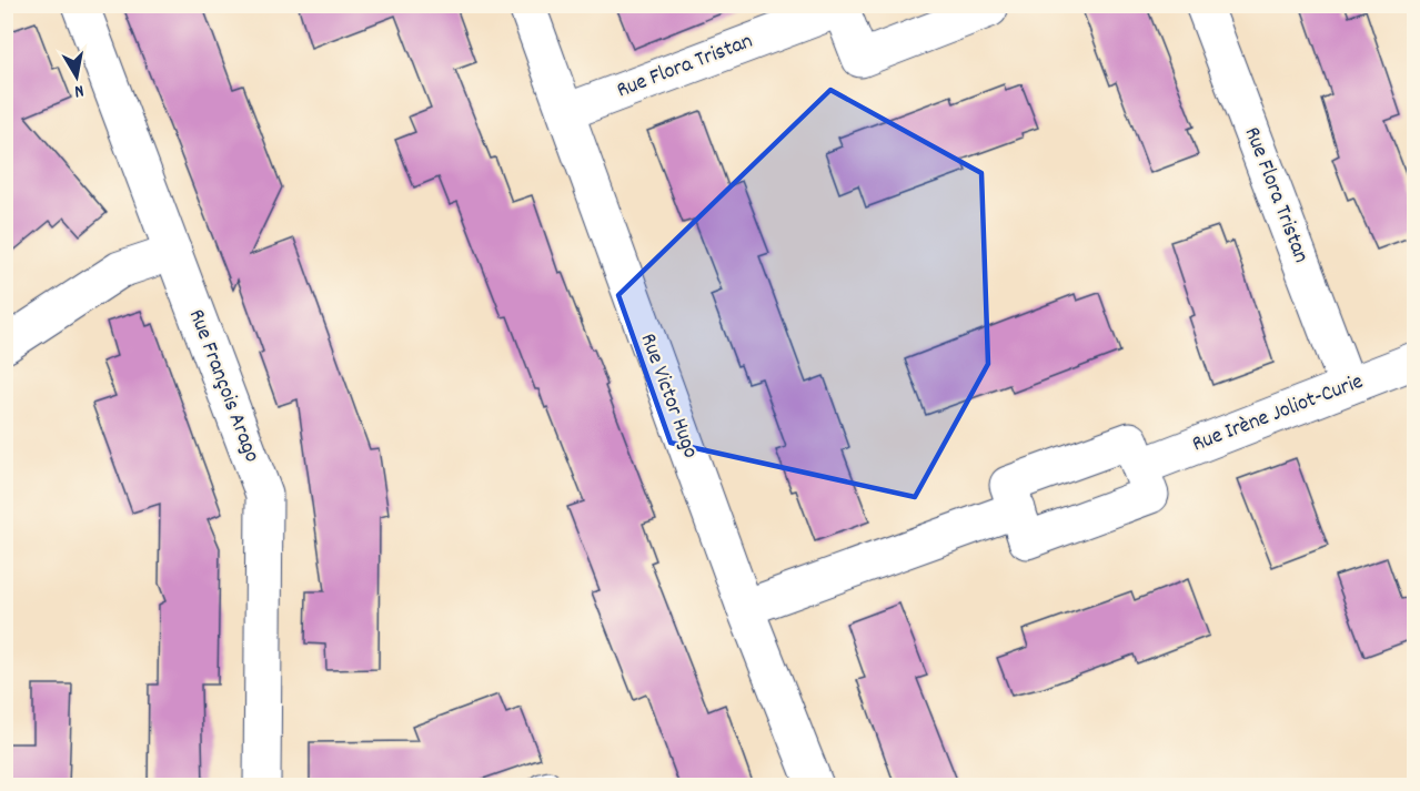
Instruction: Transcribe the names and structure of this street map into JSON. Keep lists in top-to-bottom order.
{
  "streets": {
    "street": [
      "Rue Flora Tristan",
      "Rue François Arago",
      "Rue Victor Hugo",
      "Rue Irène Joliot-Curie"
    ]
  },
  "crossings": [
    ["Rue Flora Tristan", "Rue Victor Hugo"],
    ["Rue Flora Tristan", "Rue Irène Joliot-Curie"]
  ],
  "north": "bottom"
}
